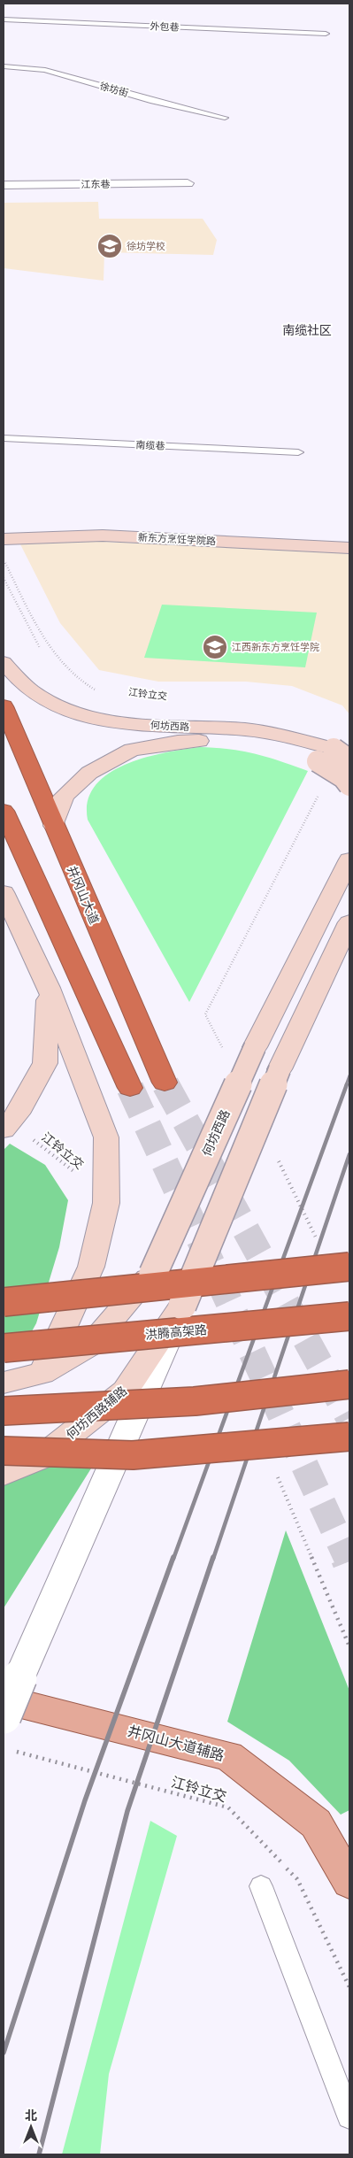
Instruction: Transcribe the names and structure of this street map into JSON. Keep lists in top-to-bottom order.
{
  "streets": {
    "highway": ["井冈山大道", "洪腾高架路"],
    "main road": [
      "新东方烹饪学院路",
      "何坊西路",
      "何坊西路辅路",
      "井冈山大道辅路"
    ],
    "street": ["江东巷"],
    "lane": ["外包巷", "徐坊街", "南缆巷"],
    "path": ["江铃立交"]
  },
  "crossings": [
    ["何坊西路", "井冈山大道"]
  ],
  "districts": ["南缆社区"],
  "places": {
    "school or university": ["徐坊学校", "江西新东方烹饪学院"]
  },
  "north": "top"
}
